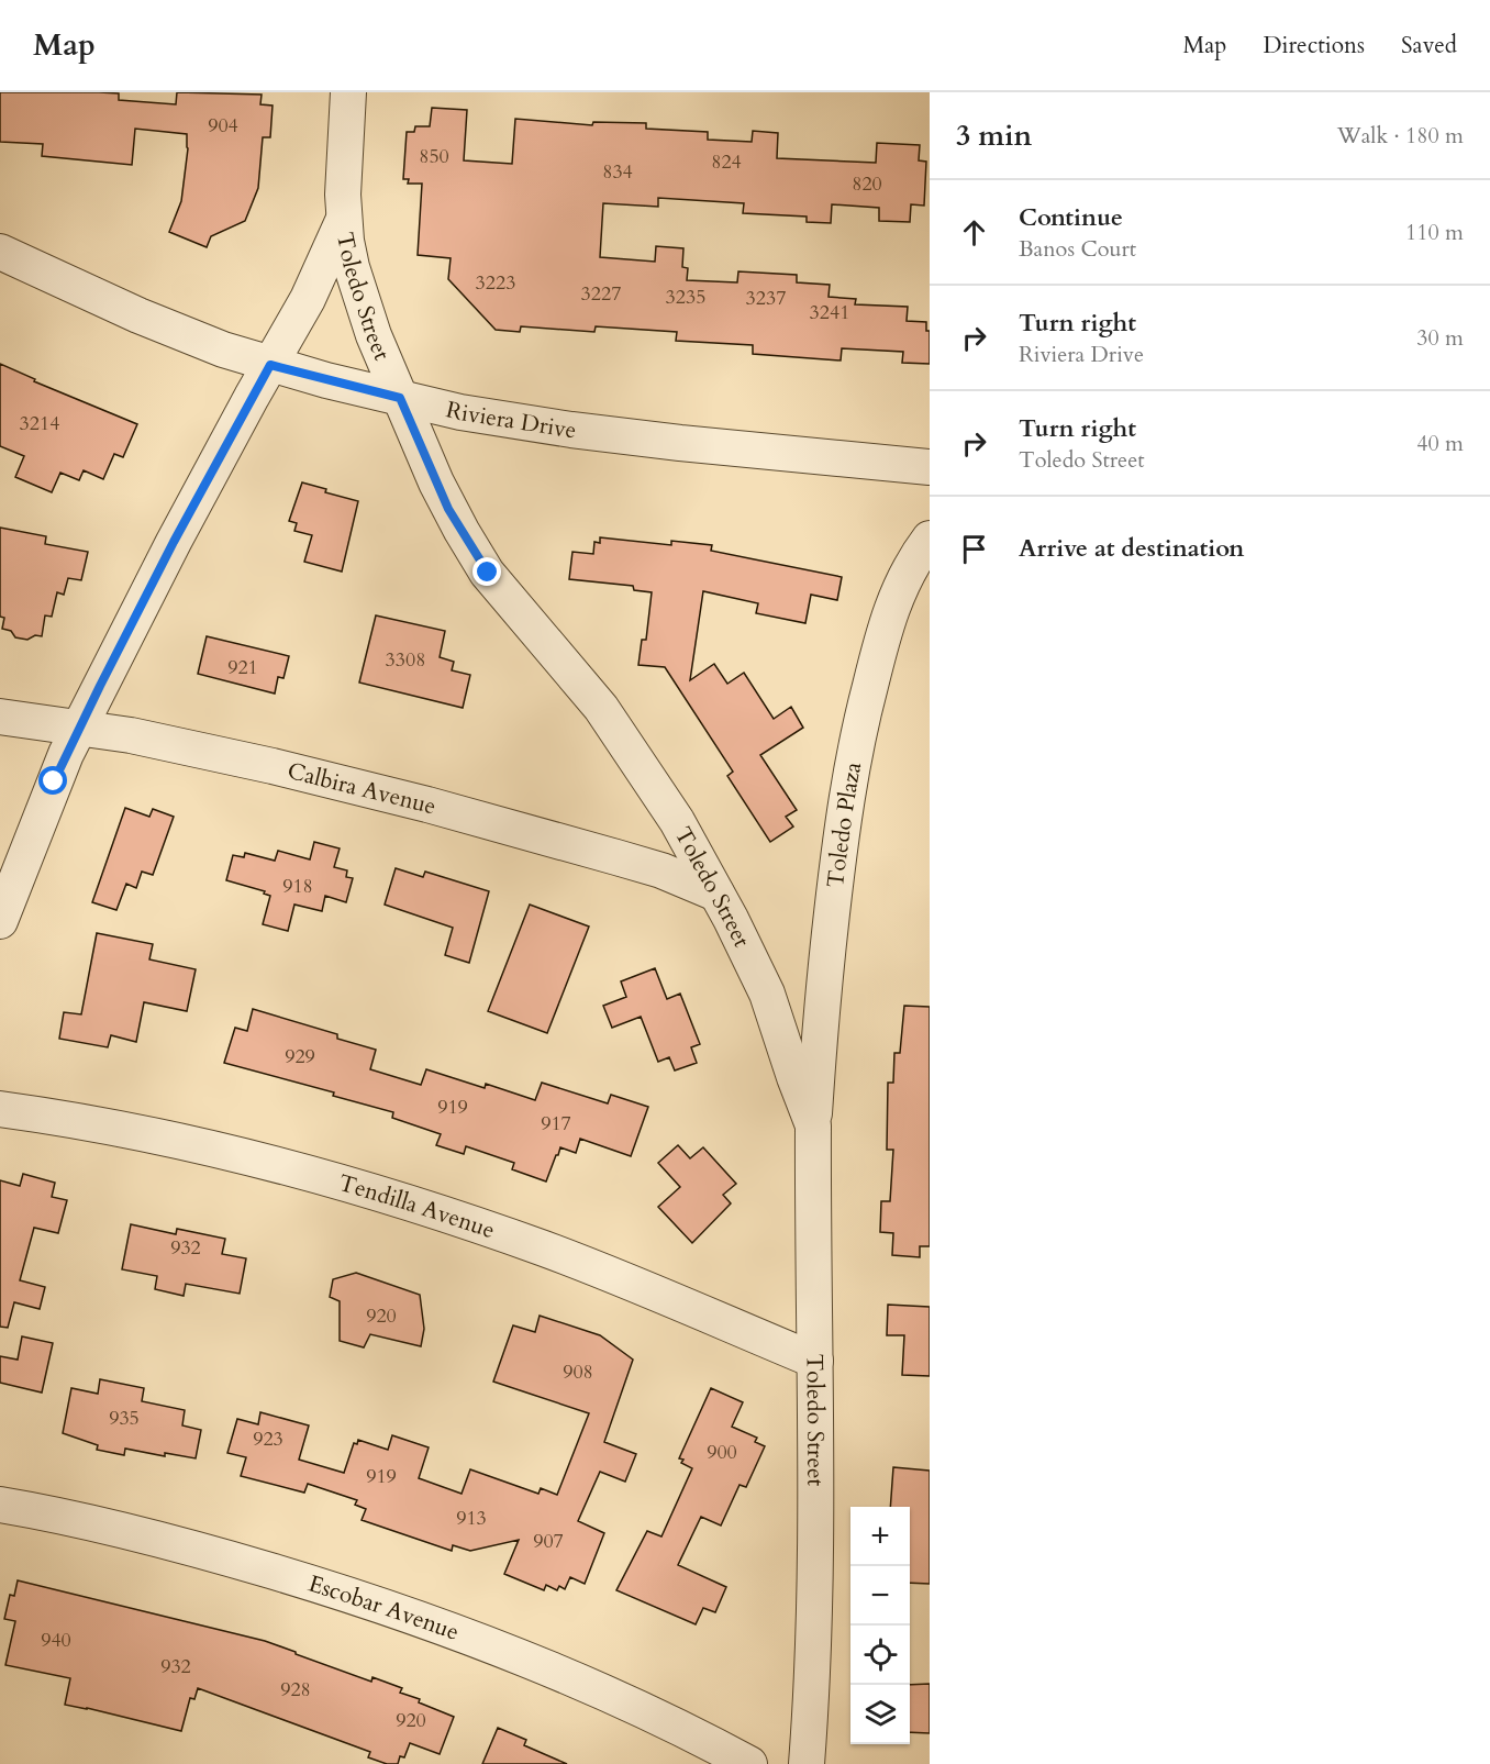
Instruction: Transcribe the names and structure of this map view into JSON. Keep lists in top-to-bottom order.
{
  "streets": {
    "street": [
      "Toledo Street",
      "Riviera Drive",
      "Calbira Avenue",
      "Toledo Plaza",
      "Tendilla Avenue",
      "Escobar Avenue"
    ]
  },
  "crossings": [
    ["Toledo Street", "Riviera Drive"],
    ["Toledo Street", "Calbira Avenue"],
    ["Toledo Street", "Toledo Plaza"],
    ["Toledo Street", "Tendilla Avenue"]
  ],
  "house_numbers": [
    "904",
    "850",
    "824",
    "834",
    "820",
    "3223",
    "3227",
    "3235",
    "3237",
    "3241",
    "3214",
    "3308",
    "921",
    "918",
    "929",
    "919",
    "917",
    "932",
    "920",
    "908",
    "935",
    "923",
    "900",
    "919",
    "913",
    "907",
    "940",
    "932",
    "928",
    "920"
  ],
  "page": {
    "header": "Map",
    "nav": ["Map", "Directions", "Saved"],
    "heading": ["3 min", "Walk · 180 m"],
    "list": [
      ["Continue", "Banos Court", "110 m"],
      ["Turn right", "Riviera Drive", "30 m"],
      ["Turn right", "Toledo Street", "40 m"],
      "Arrive at destination"
    ],
    "map_buttons": ["+", "−"]
  }
}
